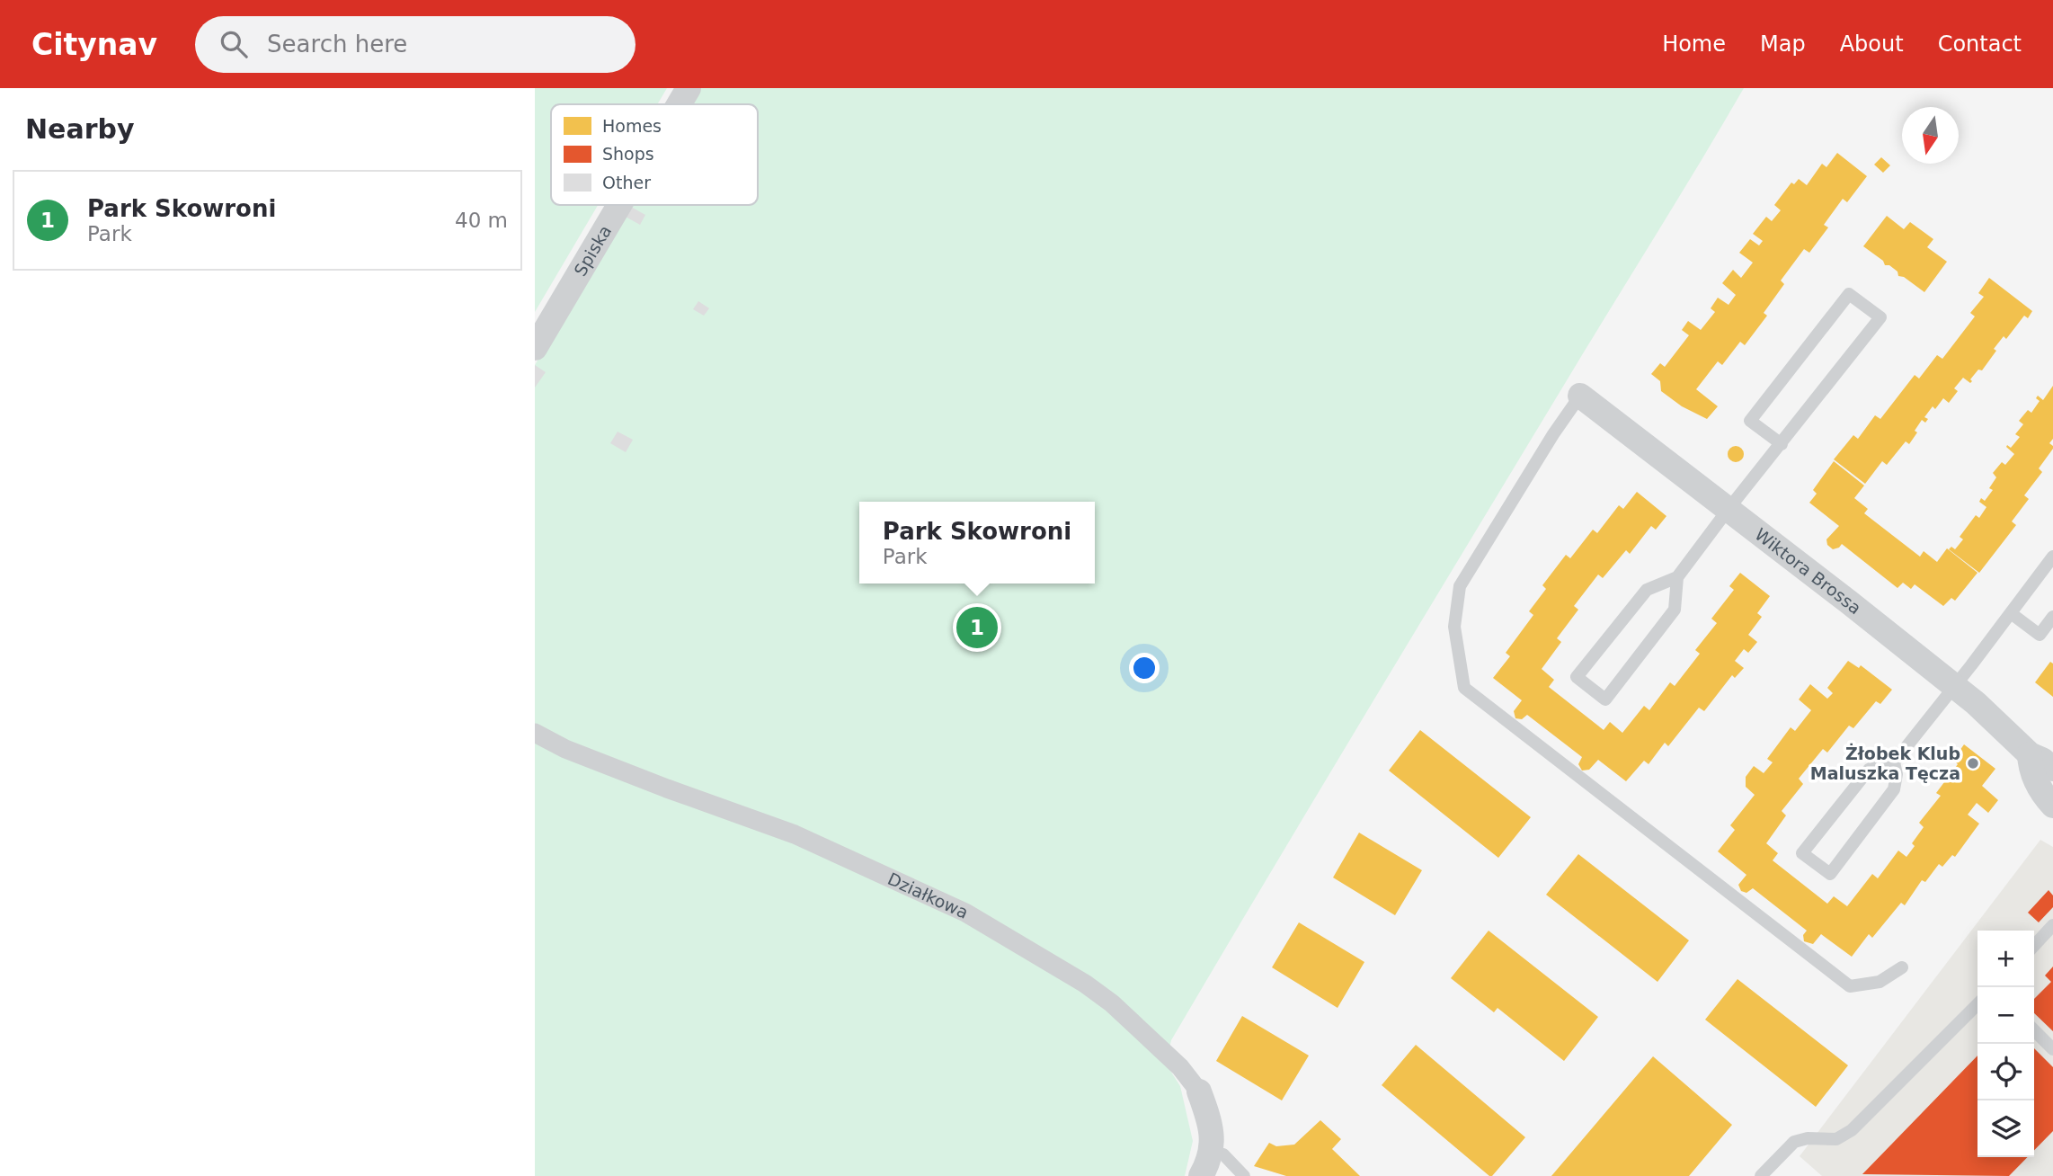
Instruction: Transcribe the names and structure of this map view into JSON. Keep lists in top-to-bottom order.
{
  "streets": {
    "street": ["Spiska", "Wiktora Brossa", "Działkowa"]
  },
  "places": ["Żłobek Klub Maluszka Tęcza"],
  "legend": ["Homes", "Shops", "Other"],
  "north": "bottom",
  "page": {
    "header": "Citynav",
    "search": "Search here",
    "nav": [
      "Home",
      "Map",
      "About",
      "Contact"
    ],
    "heading": "Nearby",
    "list": [
      {
        "mark": "1",
        "name": "Park Skowroni",
        "note": "Park",
        "value": "40 m"
      }
    ],
    "popup": ["Park Skowroni", "Park"],
    "pins": "1",
    "map_buttons": ["+", "−"]
  }
}
